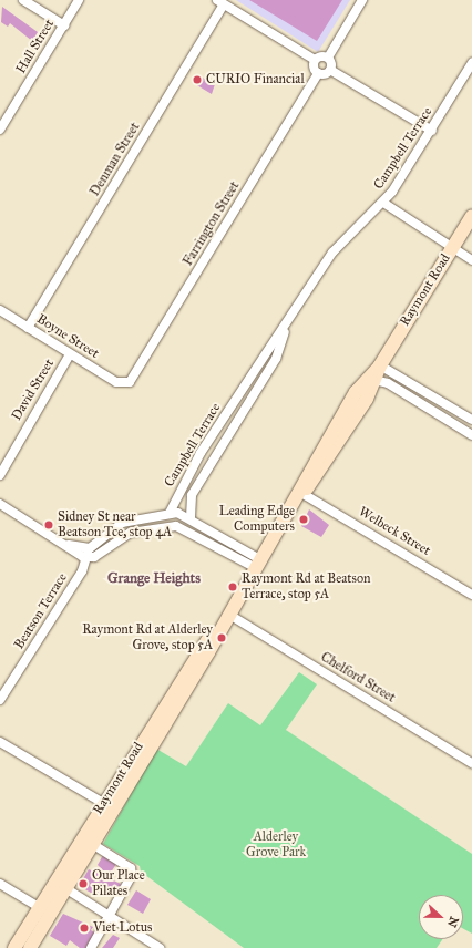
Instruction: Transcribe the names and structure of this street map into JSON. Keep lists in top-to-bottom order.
{
  "streets": {
    "main road": ["Raymont Road"],
    "street": [
      "Hall Street",
      "Campbell Terrace",
      "Denman Street",
      "Farrington Street",
      "Boyne Street",
      "David Street",
      "Welbeck Street",
      "Beatson Terrace",
      "Chelford Street"
    ]
  },
  "crossings": [
    ["Denman Street", "Boyne Street"],
    ["Farrington Street", "Boyne Street"],
    ["Raymont Road", "Welbeck Street"],
    ["Raymont Road", "Beatson Terrace"],
    ["Raymont Road", "Chelford Street"],
    ["Boyne Street", "David Street"]
  ],
  "districts": ["Grange Heights"],
  "parks": ["Alderley Grove Park"],
  "places": [
    "CURIO Financial",
    "Leading Edge Computers",
    "Sidney St near Beatson Tce, stop 4A",
    "Raymont Rd at Beatson Terrace, stop 5A",
    "Raymont Rd at Alderley Grove, stop 5A",
    "Our Place Pilates",
    "Viet Lotus"
  ],
  "north": "right"
}
